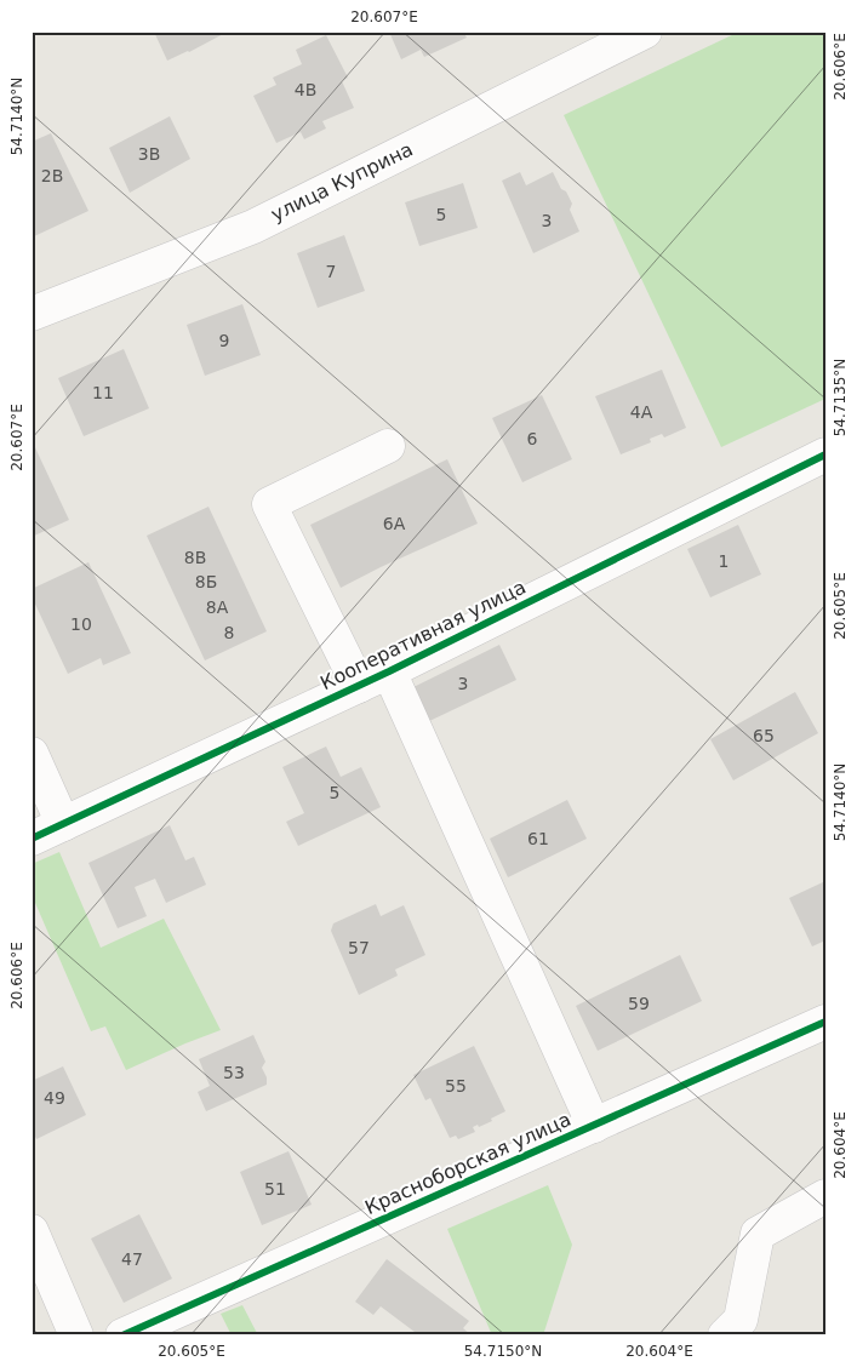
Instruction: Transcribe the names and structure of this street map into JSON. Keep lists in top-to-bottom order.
{
  "streets": {
    "street": ["улица Куприна", "Кооперативная улица", "Красноборская улица"]
  },
  "house_numbers": [
    "4В",
    "3В",
    "2В",
    "5",
    "3",
    "7",
    "9",
    "11",
    "4А",
    "6",
    "6А",
    "8В",
    "1",
    "8Б",
    "8А",
    "10",
    "8",
    "3",
    "65",
    "5",
    "61",
    "57",
    "59",
    "53",
    "55",
    "49",
    "51",
    "47"
  ],
  "coordinates": [
    "20.607°E",
    "20.606°E",
    "54.7140°N",
    "54.7135°N",
    "20.605°E",
    "20.604°E",
    "54.7150°N"
  ]
}
